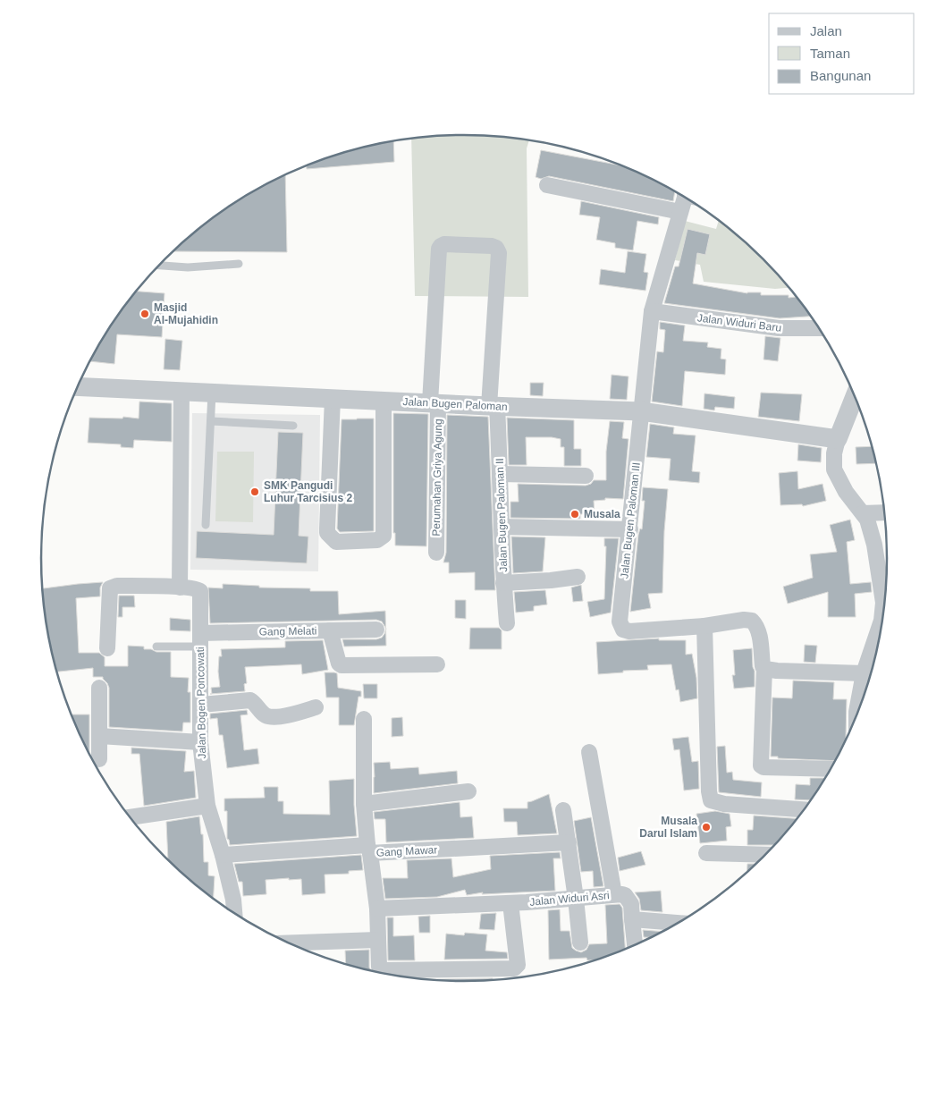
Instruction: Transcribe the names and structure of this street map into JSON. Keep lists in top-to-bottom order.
{
  "streets": {
    "street": [
      "Jalan Widuri Baru",
      "Jalan Bugen Paloman",
      "Perumahan Griya Agung",
      "Jalan Bugen Paloman II",
      "Jalan Bugen Paloman III",
      "Gang Melati",
      "Jalan Bogen Poncowati",
      "Gang Mawar",
      "Jalan Widuri Asri"
    ]
  },
  "crossings": [
    ["Jalan Widuri Baru", "Jalan Bugen Paloman III"],
    ["Jalan Bugen Paloman", "Perumahan Griya Agung"],
    ["Jalan Bugen Paloman", "Jalan Bugen Paloman II"],
    ["Jalan Bugen Paloman", "Jalan Bugen Paloman III"],
    ["Perumahan Griya Agung", "Jalan Bugen Paloman II"],
    ["Gang Melati", "Jalan Bogen Poncowati"],
    ["Jalan Bogen Poncowati", "Gang Mawar"]
  ],
  "places": [
    "Masjid Al-Mujahidin",
    "SMK Pangudi Luhur Tarcisius 2",
    "Musala",
    "Musala Darul Islam"
  ],
  "legend": ["Jalan", "Taman", "Bangunan"]
}
